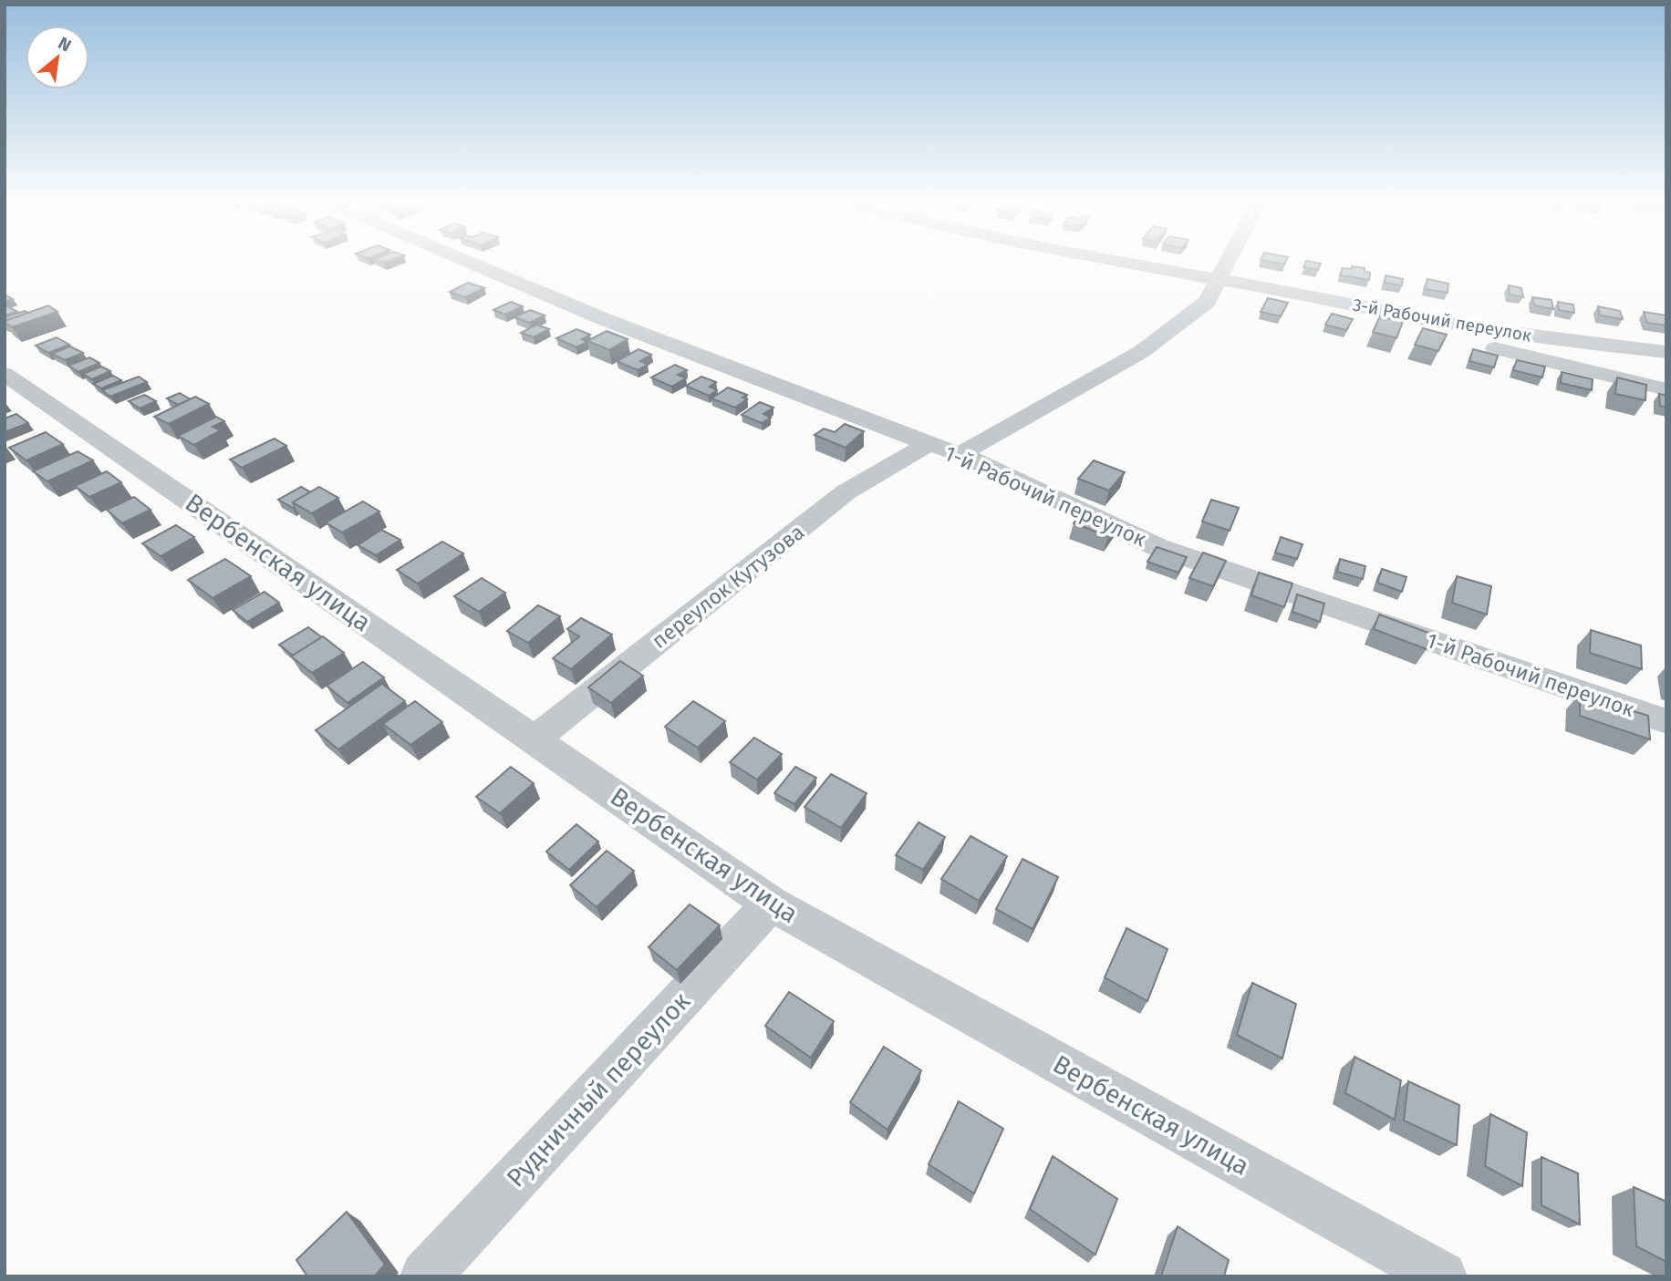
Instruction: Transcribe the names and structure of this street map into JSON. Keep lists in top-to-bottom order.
{
  "streets": {
    "street": [
      "3-й Рабочий переулок",
      "1-й Рабочий переулок",
      "Вербенская улица",
      "переулок Кутузова",
      "Рудничный переулок"
    ]
  },
  "crossings": [
    ["1-й Рабочий переулок", "переулок Кутузова"],
    ["Вербенская улица", "переулок Кутузова"],
    ["Вербенская улица", "Рудничный переулок"]
  ],
  "north": "top right"
}
